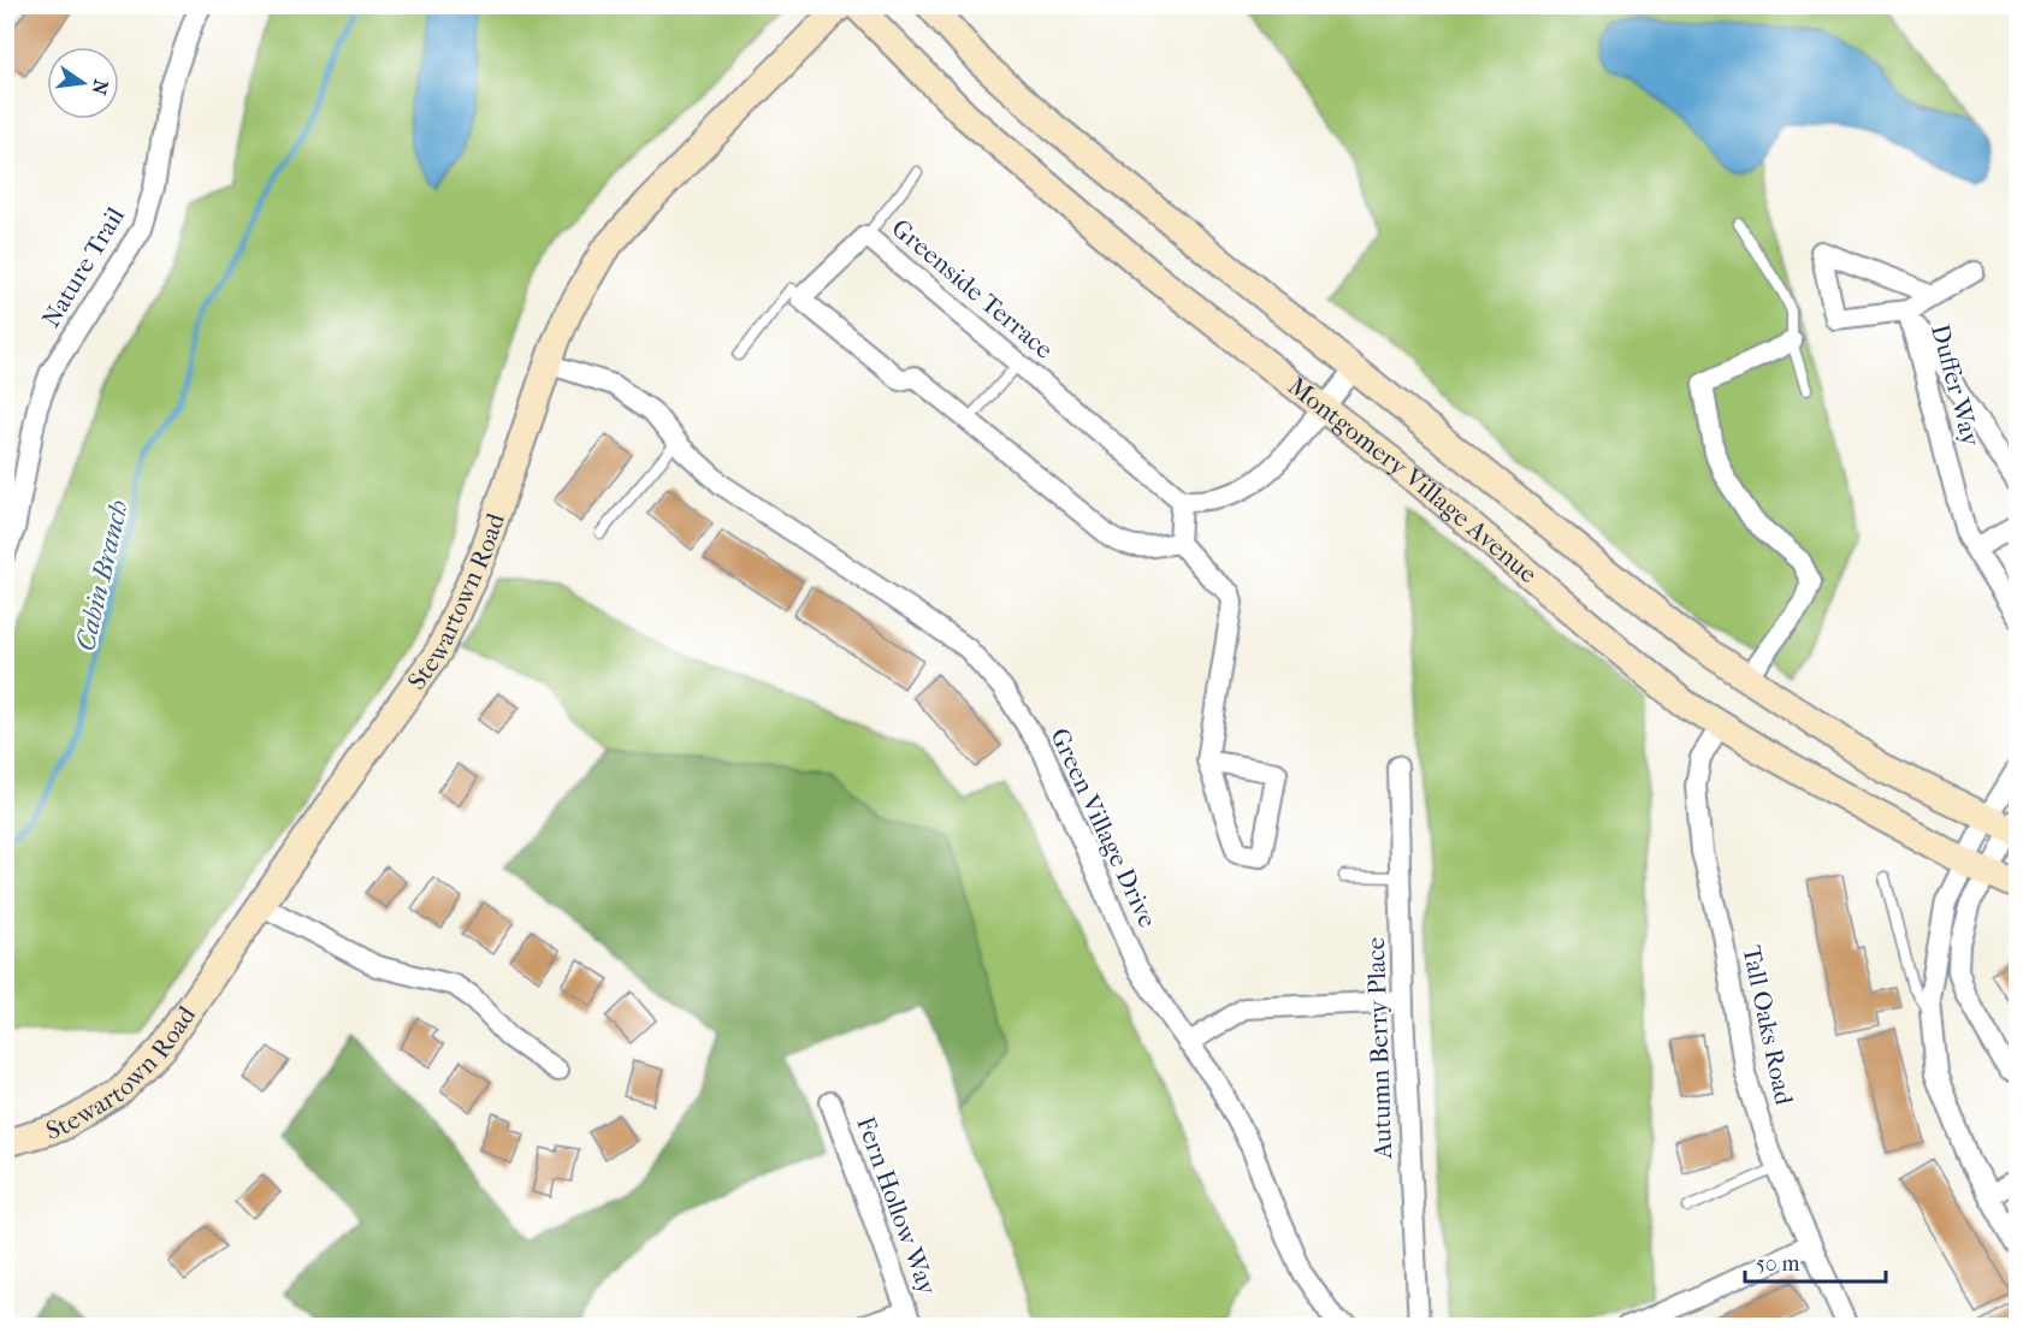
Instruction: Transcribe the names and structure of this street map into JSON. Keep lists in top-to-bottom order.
{
  "streets": {
    "main road": ["Montgomery Village Avenue", "Stewartown Road"],
    "street": [
      "Nature Trail",
      "Greenside Terrace",
      "Duffer Way",
      "Green Village Drive",
      "Tall Oaks Road",
      "Autumn Berry Place",
      "Fern Hollow Way"
    ]
  },
  "crossings": [
    ["Montgomery Village Avenue", "Tall Oaks Road"],
    ["Stewartown Road", "Green Village Drive"]
  ],
  "water": ["Cabin Branch"],
  "scale_bar": "50 m",
  "north": "right"
}
